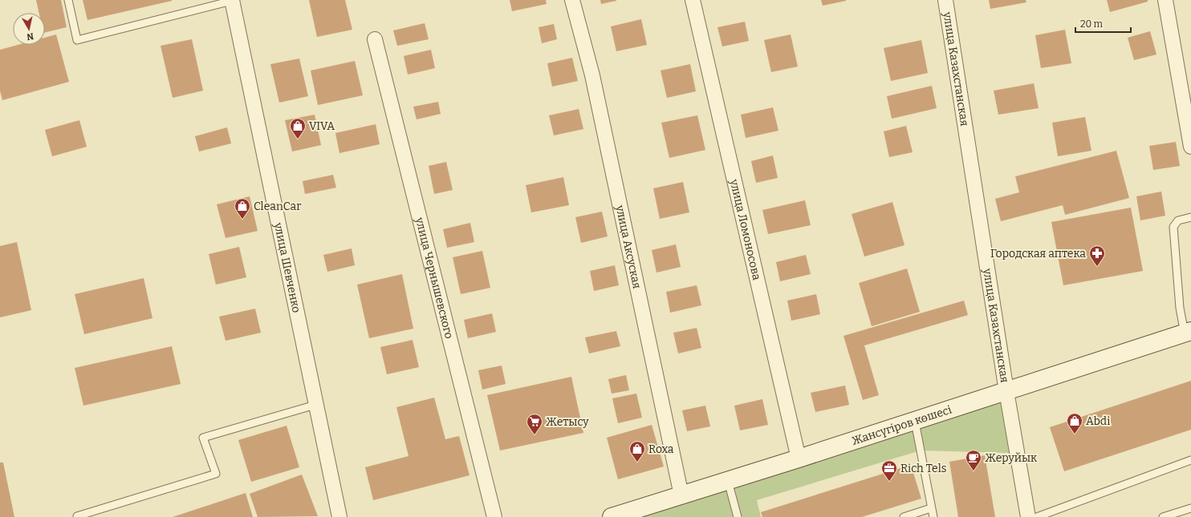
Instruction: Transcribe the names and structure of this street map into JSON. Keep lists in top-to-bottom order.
{
  "streets": {
    "main road": ["Жансүгіров көшесі"],
    "street": [
      "улица Казахстанская",
      "улица Ломоносова",
      "улица Аксуская",
      "улица Шевченко",
      "улица Чернышевского"
    ]
  },
  "crossings": [
    ["улица Казахстанская", "Жансүгіров көшесі"],
    ["улица Ломоносова", "Жансүгіров көшесі"],
    ["улица Аксуская", "Жансүгіров көшесі"]
  ],
  "places": {
    "shop": [
      "VIVA",
      "CleanCar",
      "Abdi",
      "Roxa"
    ],
    "pharmacy": ["Городская аптека"],
    "supermarket": ["Жетысу"],
    "cafe": ["Жеруйык"],
    "office": ["Rich Tels"]
  },
  "scale_bar": "20 m",
  "north": "bottom"
}
